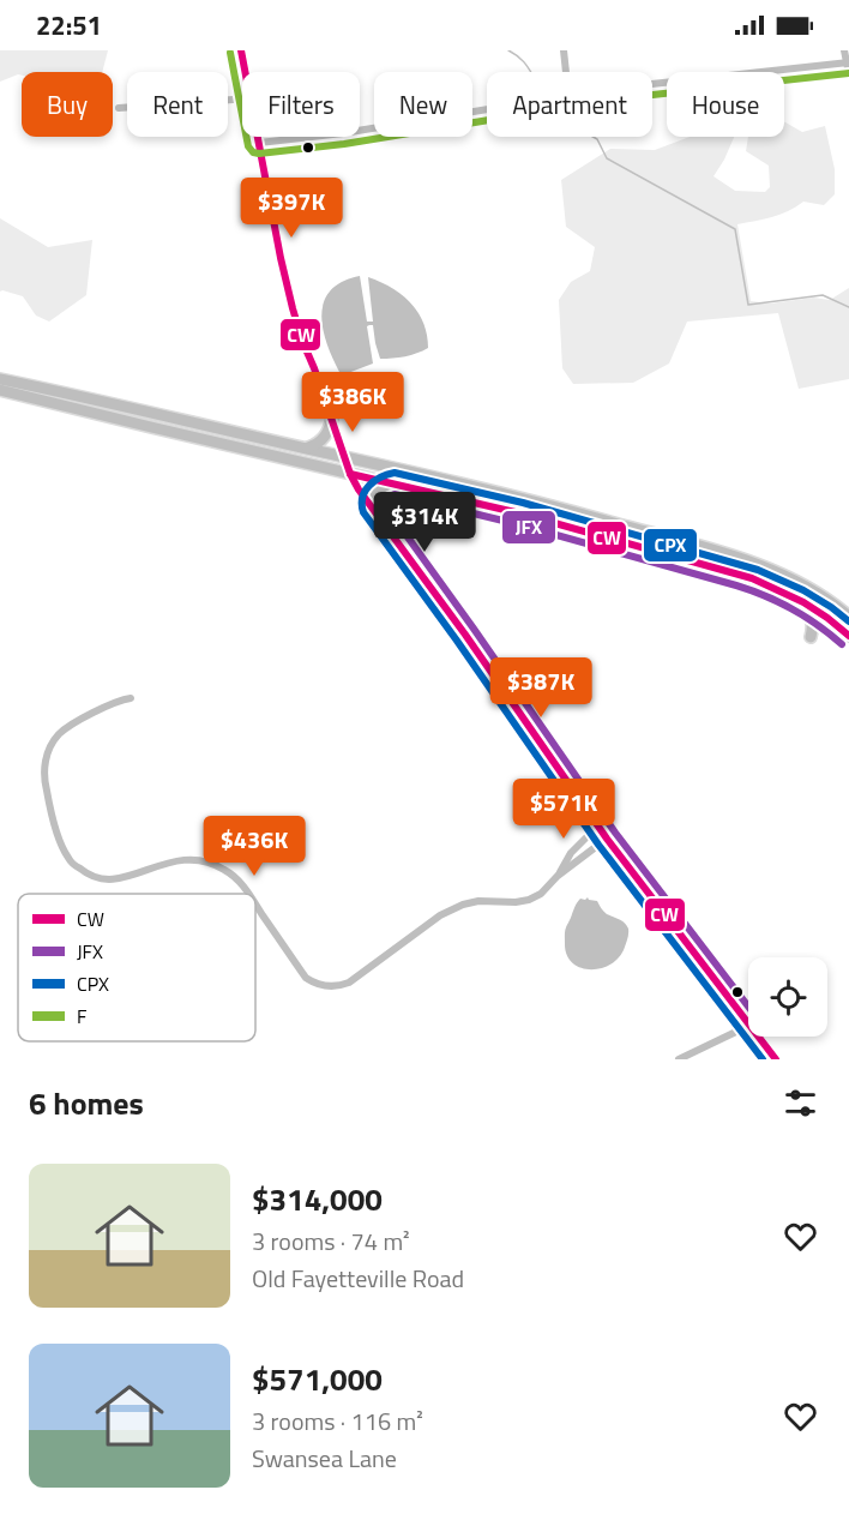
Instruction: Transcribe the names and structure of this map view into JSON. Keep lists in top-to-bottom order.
{
  "lines": [
    "transit line CW",
    "transit line F",
    "transit line CPX",
    "transit line JFX"
  ],
  "legend": [
    "CW",
    "JFX",
    "CPX",
    "F"
  ],
  "page": {
    "status": "22:51",
    "chip": [
      "Buy",
      "Rent",
      "Filters",
      "New",
      "Apartment",
      "House"
    ],
    "price": [
      "$397K",
      "$386K",
      "$314K",
      "$387K",
      "$571K",
      "$436K"
    ],
    "heading": "6 homes",
    "list": [
      {
        "name": "$314,000",
        "note": "3 rooms · 74 m² · Old Fayetteville Road"
      },
      {
        "name": "$571,000",
        "note": "3 rooms · 116 m² · Swansea Lane"
      }
    ]
  }
}
